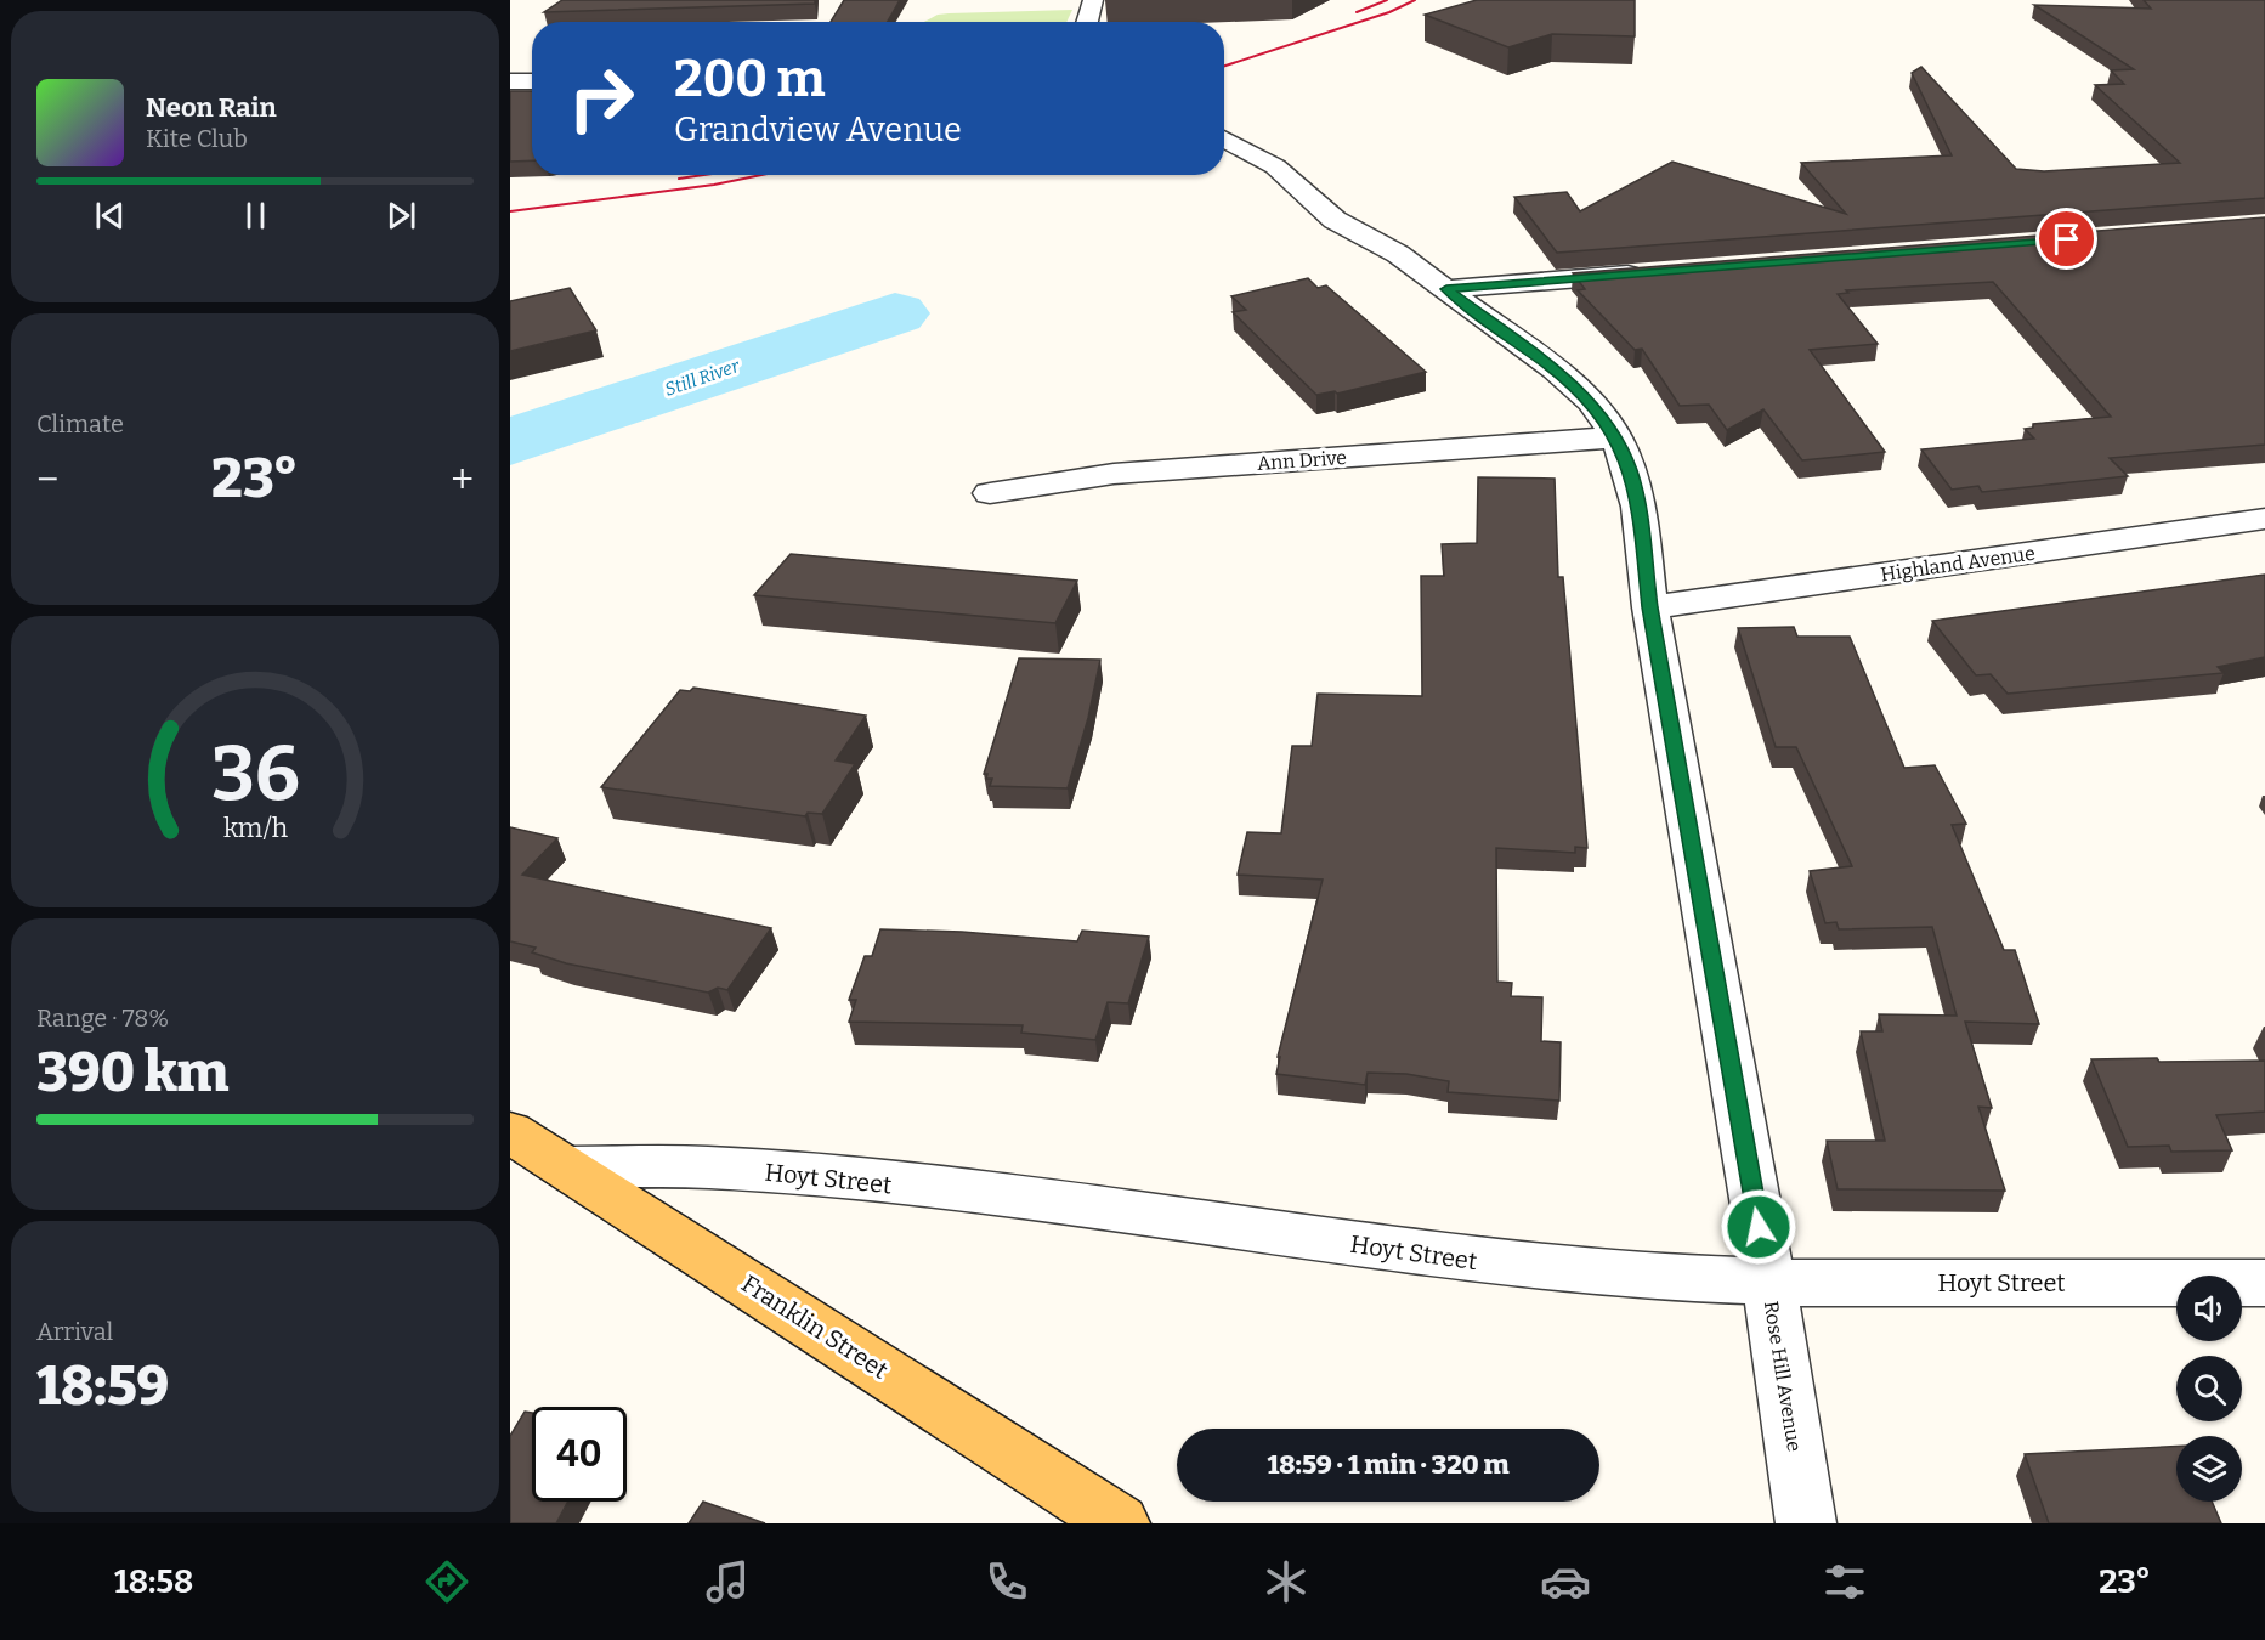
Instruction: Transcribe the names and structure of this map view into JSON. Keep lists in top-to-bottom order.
{
  "streets": {
    "main road": ["Franklin Street"],
    "street": [
      "Ann Drive",
      "Highland Avenue",
      "Hoyt Street",
      "Rose Hill Avenue"
    ]
  },
  "crossings": [
    ["Ann Drive", "Rose Hill Avenue"],
    ["Highland Avenue", "Rose Hill Avenue"],
    ["Hoyt Street", "Franklin Street"],
    ["Hoyt Street", "Rose Hill Avenue"]
  ],
  "water": ["Still River"],
  "page": {
    "turn": ["200 m", "Grandview Avenue"],
    "song": ["Neon Rain", "Kite Club"],
    "tile": [
      "Climate",
      ["Range · 78%", "390 km"],
      ["Arrival", "18:59"]
    ],
    "heat": ["−", "23°", "+"],
    "limit": "40",
    "trip": "18:59 · 1 min · 320 m",
    "tabs": ["18:58", "23°"],
    "gauge": ["36", "km/h"]
  }
}
